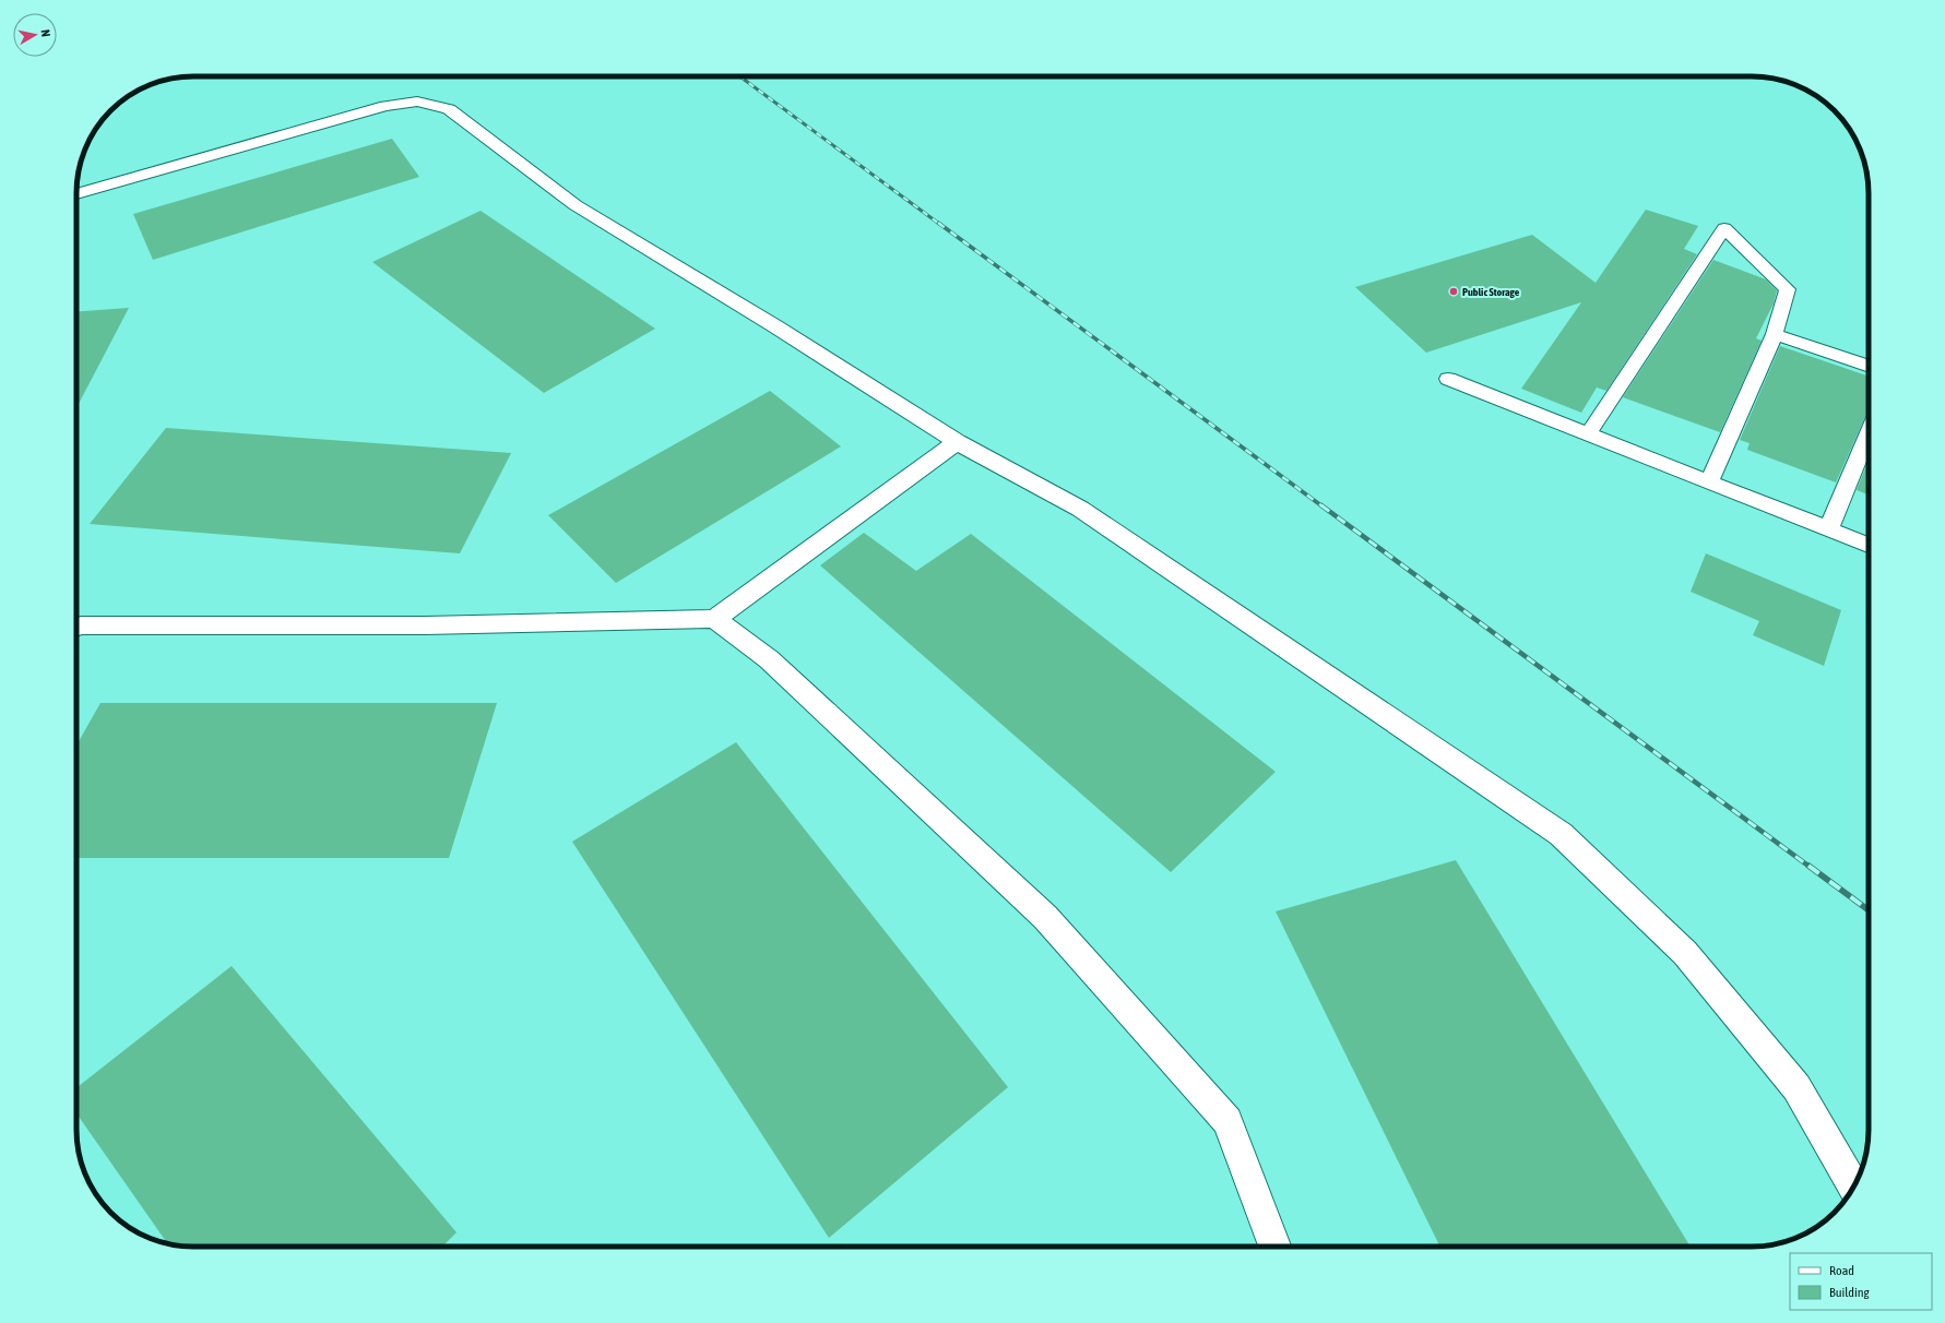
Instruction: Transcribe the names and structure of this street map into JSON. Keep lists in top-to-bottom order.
{
  "places": ["Public Storage"],
  "legend": ["Road", "Building"],
  "north": "right"
}
